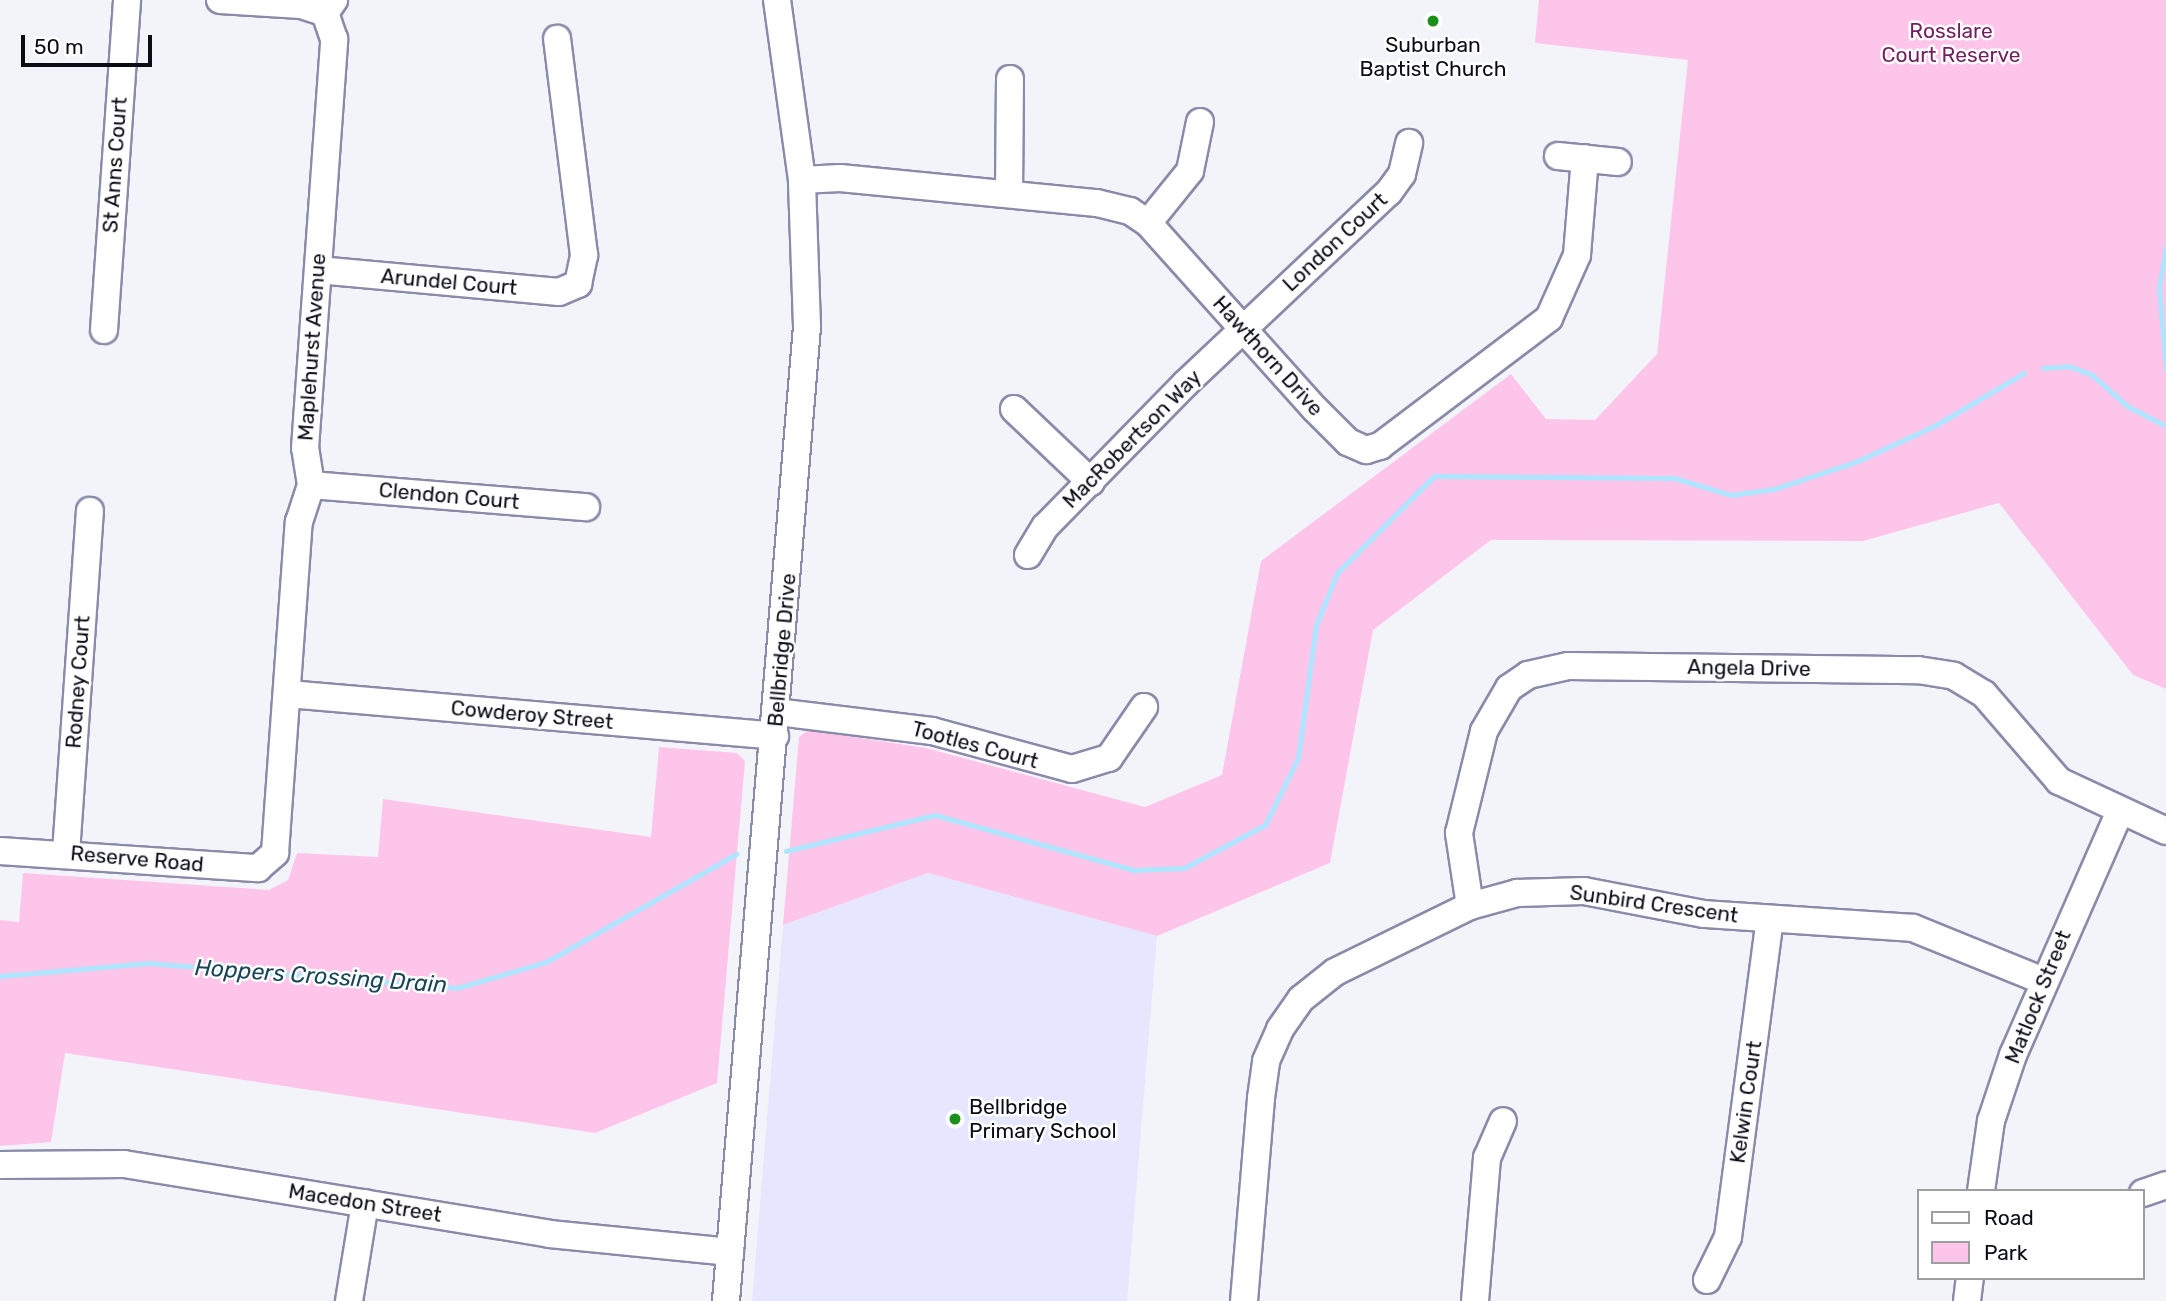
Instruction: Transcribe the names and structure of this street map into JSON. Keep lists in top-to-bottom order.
{
  "streets": {
    "street": [
      "St Anns Court",
      "London Court",
      "Arundel Court",
      "Maplehurst Avenue",
      "Hawthorn Drive",
      "MacRobertson Way",
      "Clendon Court",
      "Bellbridge Drive",
      "Angela Drive",
      "Rodney Court",
      "Cowderoy Street",
      "Tootles Court",
      "Reserve Road",
      "Sunbird Crescent",
      "Matlock Street",
      "Kelwin Court",
      "Macedon Street"
    ]
  },
  "crossings": [
    ["London Court", "Hawthorn Drive"],
    ["London Court", "MacRobertson Way"],
    ["Arundel Court", "Maplehurst Avenue"],
    ["Maplehurst Avenue", "Clendon Court"],
    ["Maplehurst Avenue", "Cowderoy Street"],
    ["Maplehurst Avenue", "Reserve Road"],
    ["Hawthorn Drive", "MacRobertson Way"],
    ["Hawthorn Drive", "Bellbridge Drive"],
    ["Bellbridge Drive", "Cowderoy Street"],
    ["Bellbridge Drive", "Tootles Court"],
    ["Bellbridge Drive", "Macedon Street"],
    ["Angela Drive", "Sunbird Crescent"],
    ["Angela Drive", "Matlock Street"],
    ["Rodney Court", "Reserve Road"],
    ["Cowderoy Street", "Tootles Court"],
    ["Sunbird Crescent", "Matlock Street"],
    ["Sunbird Crescent", "Kelwin Court"]
  ],
  "water": ["Hoppers Crossing Drain"],
  "parks": ["Rosslare Court Reserve"],
  "places": ["Suburban Baptist Church", "Bellbridge Primary School"],
  "legend": ["Road", "Park"],
  "scale_bar": "50 m"
}
